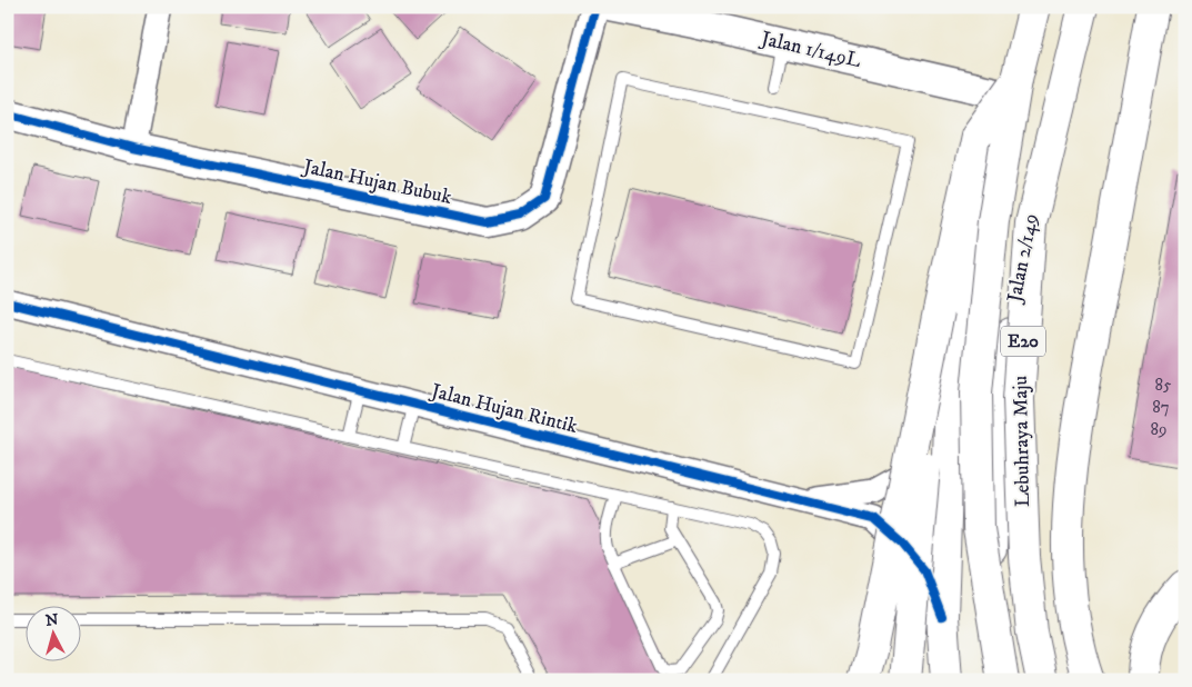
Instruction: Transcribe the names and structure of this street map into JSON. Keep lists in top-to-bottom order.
{
  "streets": {
    "main road": ["Jalan 2/149", "E20", "Lebuhraya Maju"],
    "street": ["Jalan 1/149L", "Jalan Hujan Bubuk", "Jalan Hujan Rintik"]
  },
  "crossings": [
    ["Jalan 1/149L", "E20"],
    ["Jalan 2/149", "Lebuhraya Maju"]
  ],
  "house_numbers": ["85", "87", "89"],
  "north": "top"
}
